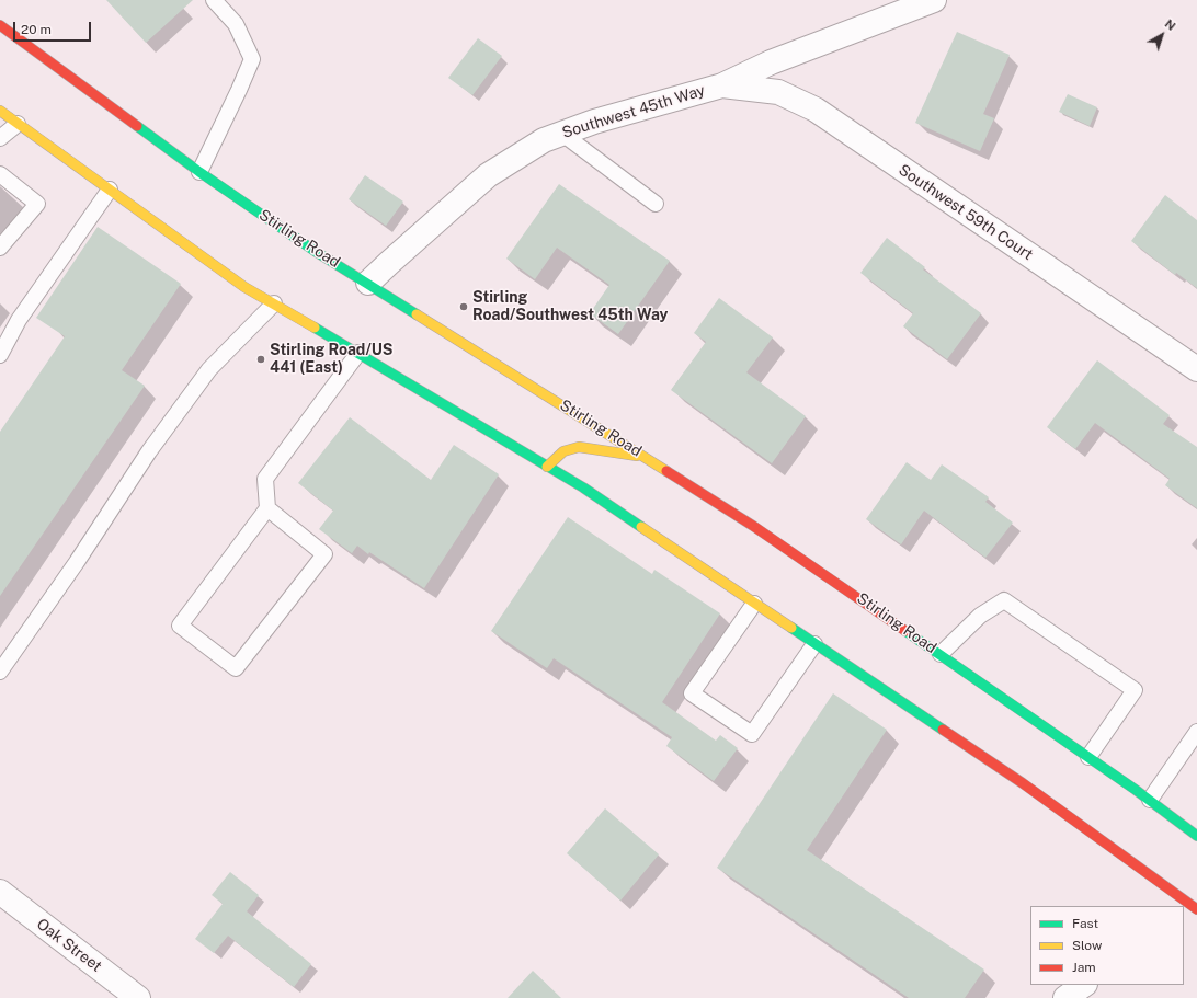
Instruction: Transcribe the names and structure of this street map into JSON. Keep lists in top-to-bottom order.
{
  "streets": {
    "main road": ["Stirling Road"],
    "street": ["Southwest 45th Way", "Southwest 59th Court", "Oak Street"]
  },
  "crossings": [
    ["Southwest 45th Way", "Southwest 59th Court"],
    ["Southwest 45th Way", "Stirling Road"]
  ],
  "places": ["Stirling Road/Southwest 45th Way", "Stirling Road/US 441 (East)"],
  "legend": ["Fast", "Slow", "Jam"],
  "scale_bar": "20 m",
  "north": "top right"
}
